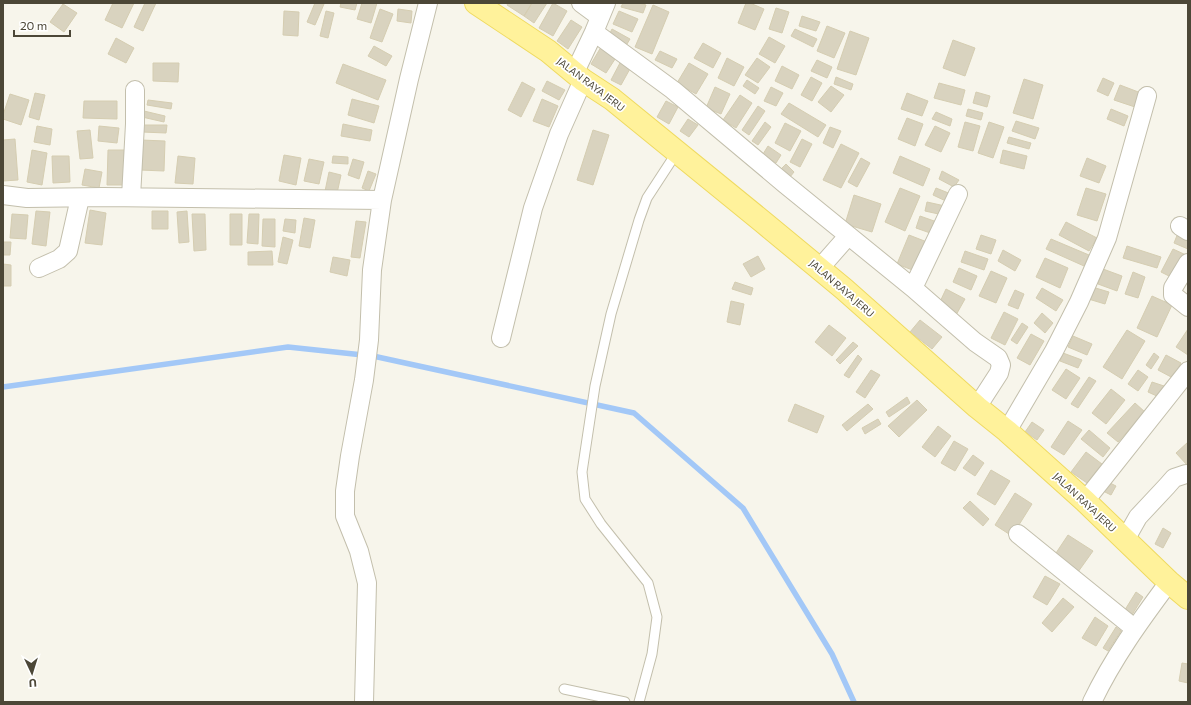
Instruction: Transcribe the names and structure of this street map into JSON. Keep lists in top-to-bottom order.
{
  "streets": {
    "main road": ["JALAN RAYA JERU"]
  },
  "scale_bar": "20 m",
  "north": "bottom"
}
